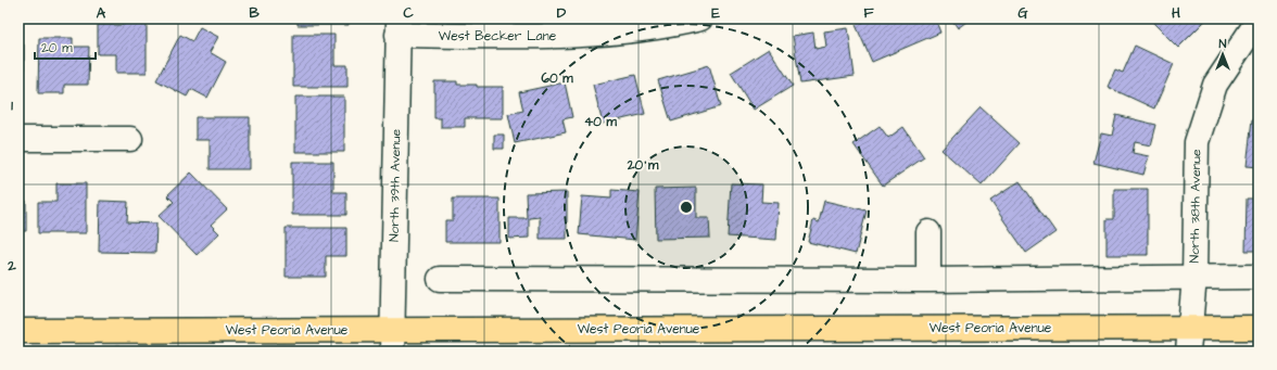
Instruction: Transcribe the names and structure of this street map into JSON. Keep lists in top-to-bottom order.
{
  "streets": {
    "main road": ["West Peoria Avenue"],
    "street": ["West Becker Lane", "North 39th Avenue", "North 38th Avenue"]
  },
  "crossings": [
    ["West Becker Lane", "North 39th Avenue"],
    ["North 39th Avenue", "West Peoria Avenue"],
    ["North 38th Avenue", "West Peoria Avenue"]
  ],
  "scale_bar": "20 m",
  "north": "top",
  "grid": {
    "columns": [
      "A",
      "B",
      "C",
      "D",
      "E",
      "F",
      "G",
      "H"
    ],
    "rows": ["1", "2"]
  },
  "rings": ["60 m", "40 m", "20 m"]
}
